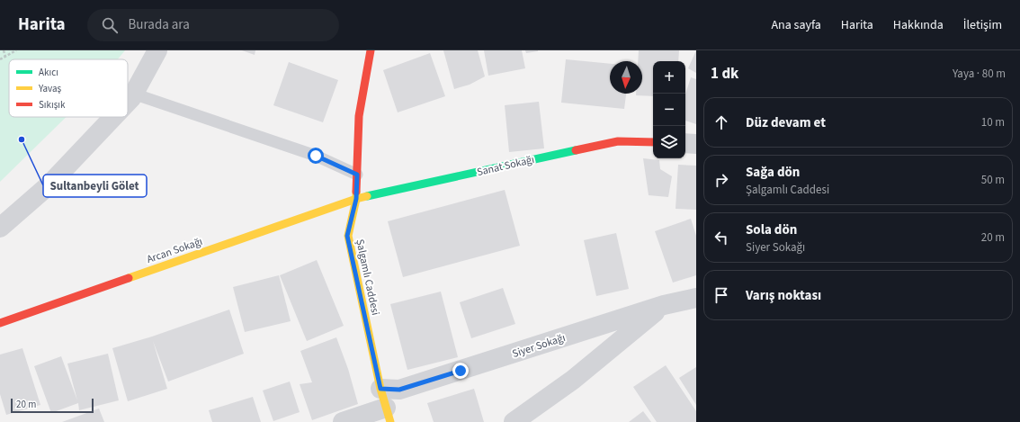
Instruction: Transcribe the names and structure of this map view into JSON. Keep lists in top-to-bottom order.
{
  "streets": {
    "street": [
      "Sanat Sokağı",
      "Arcan Sokağı",
      "Şalgamlı Caddesi",
      "Siyer Sokağı"
    ]
  },
  "crossings": [
    ["Sanat Sokağı", "Arcan Sokağı"],
    ["Sanat Sokağı", "Şalgamlı Caddesi"],
    ["Arcan Sokağı", "Şalgamlı Caddesi"],
    ["Şalgamlı Caddesi", "Siyer Sokağı"]
  ],
  "places": ["Sultanbeyli Gölet"],
  "legend": ["Akıcı", "Yavaş", "Sıkışık"],
  "scale_bar": "20 m",
  "north": "bottom",
  "page": {
    "header": "Harita",
    "search": "Burada ara",
    "nav": [
      "Ana sayfa",
      "Harita",
      "Hakkında",
      "İletişim"
    ],
    "heading": ["1 dk", "Yaya · 80 m"],
    "map_buttons": ["+", "−"],
    "list": [
      ["Düz devam et", "10 m"],
      ["Sağa dön", "Şalgamlı Caddesi", "50 m"],
      ["Sola dön", "Siyer Sokağı", "20 m"],
      "Varış noktası"
    ],
    "scale": "20 m"
  }
}
